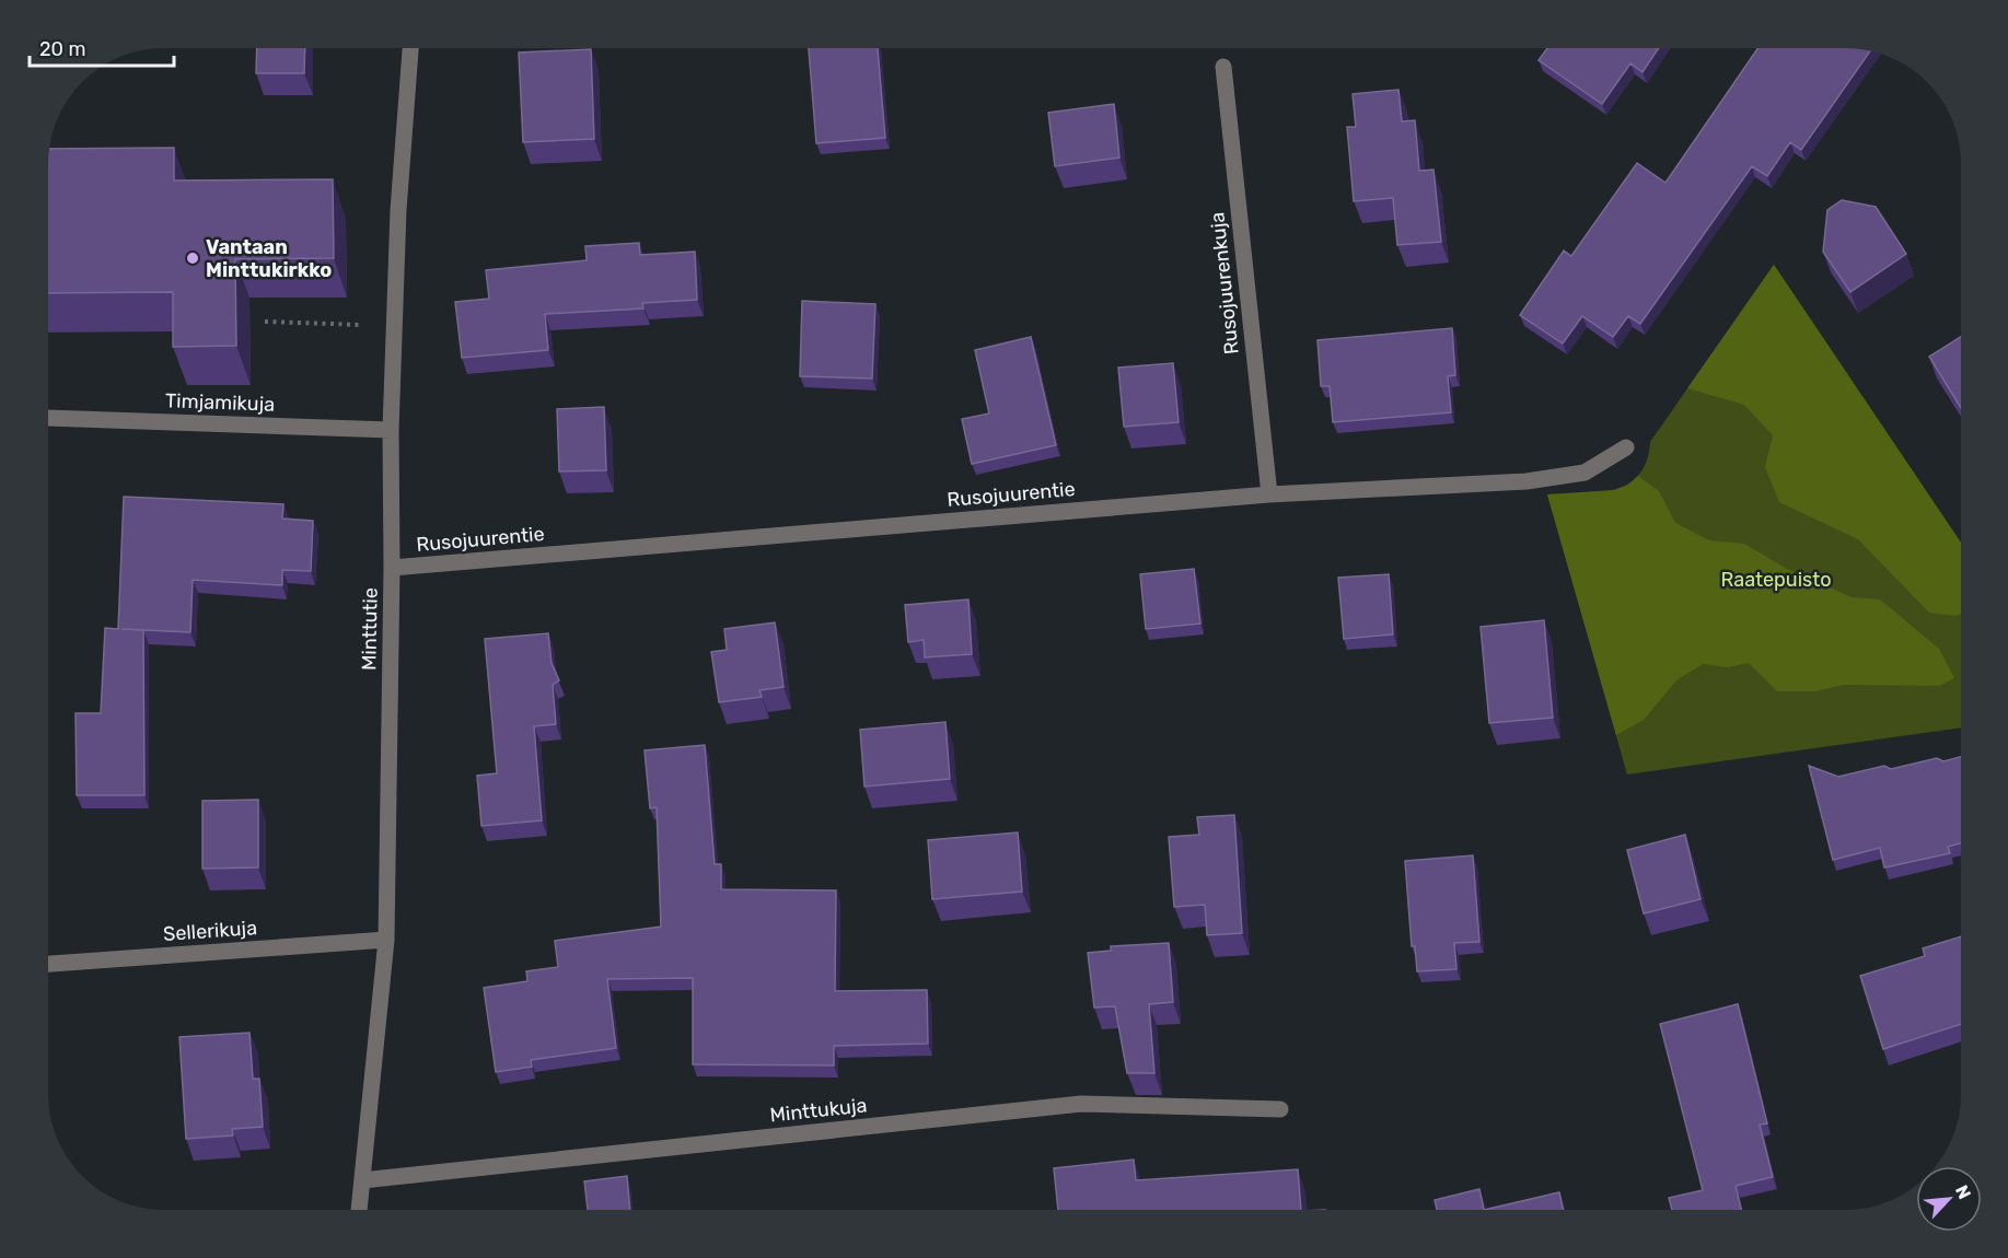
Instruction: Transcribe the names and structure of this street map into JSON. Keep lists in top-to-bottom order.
{
  "streets": {
    "street": [
      "Rusojuurenkuja",
      "Timjamikuja",
      "Rusojuurentie",
      "Minttutie",
      "Sellerikuja",
      "Minttukuja"
    ]
  },
  "crossings": [
    ["Rusojuurenkuja", "Rusojuurentie"],
    ["Timjamikuja", "Minttutie"],
    ["Rusojuurentie", "Minttutie"],
    ["Minttutie", "Sellerikuja"],
    ["Minttutie", "Minttukuja"]
  ],
  "parks": ["Raatepuisto"],
  "places": ["Vantaan Minttukirkko"],
  "scale_bar": "20 m",
  "north": "top right"
}
